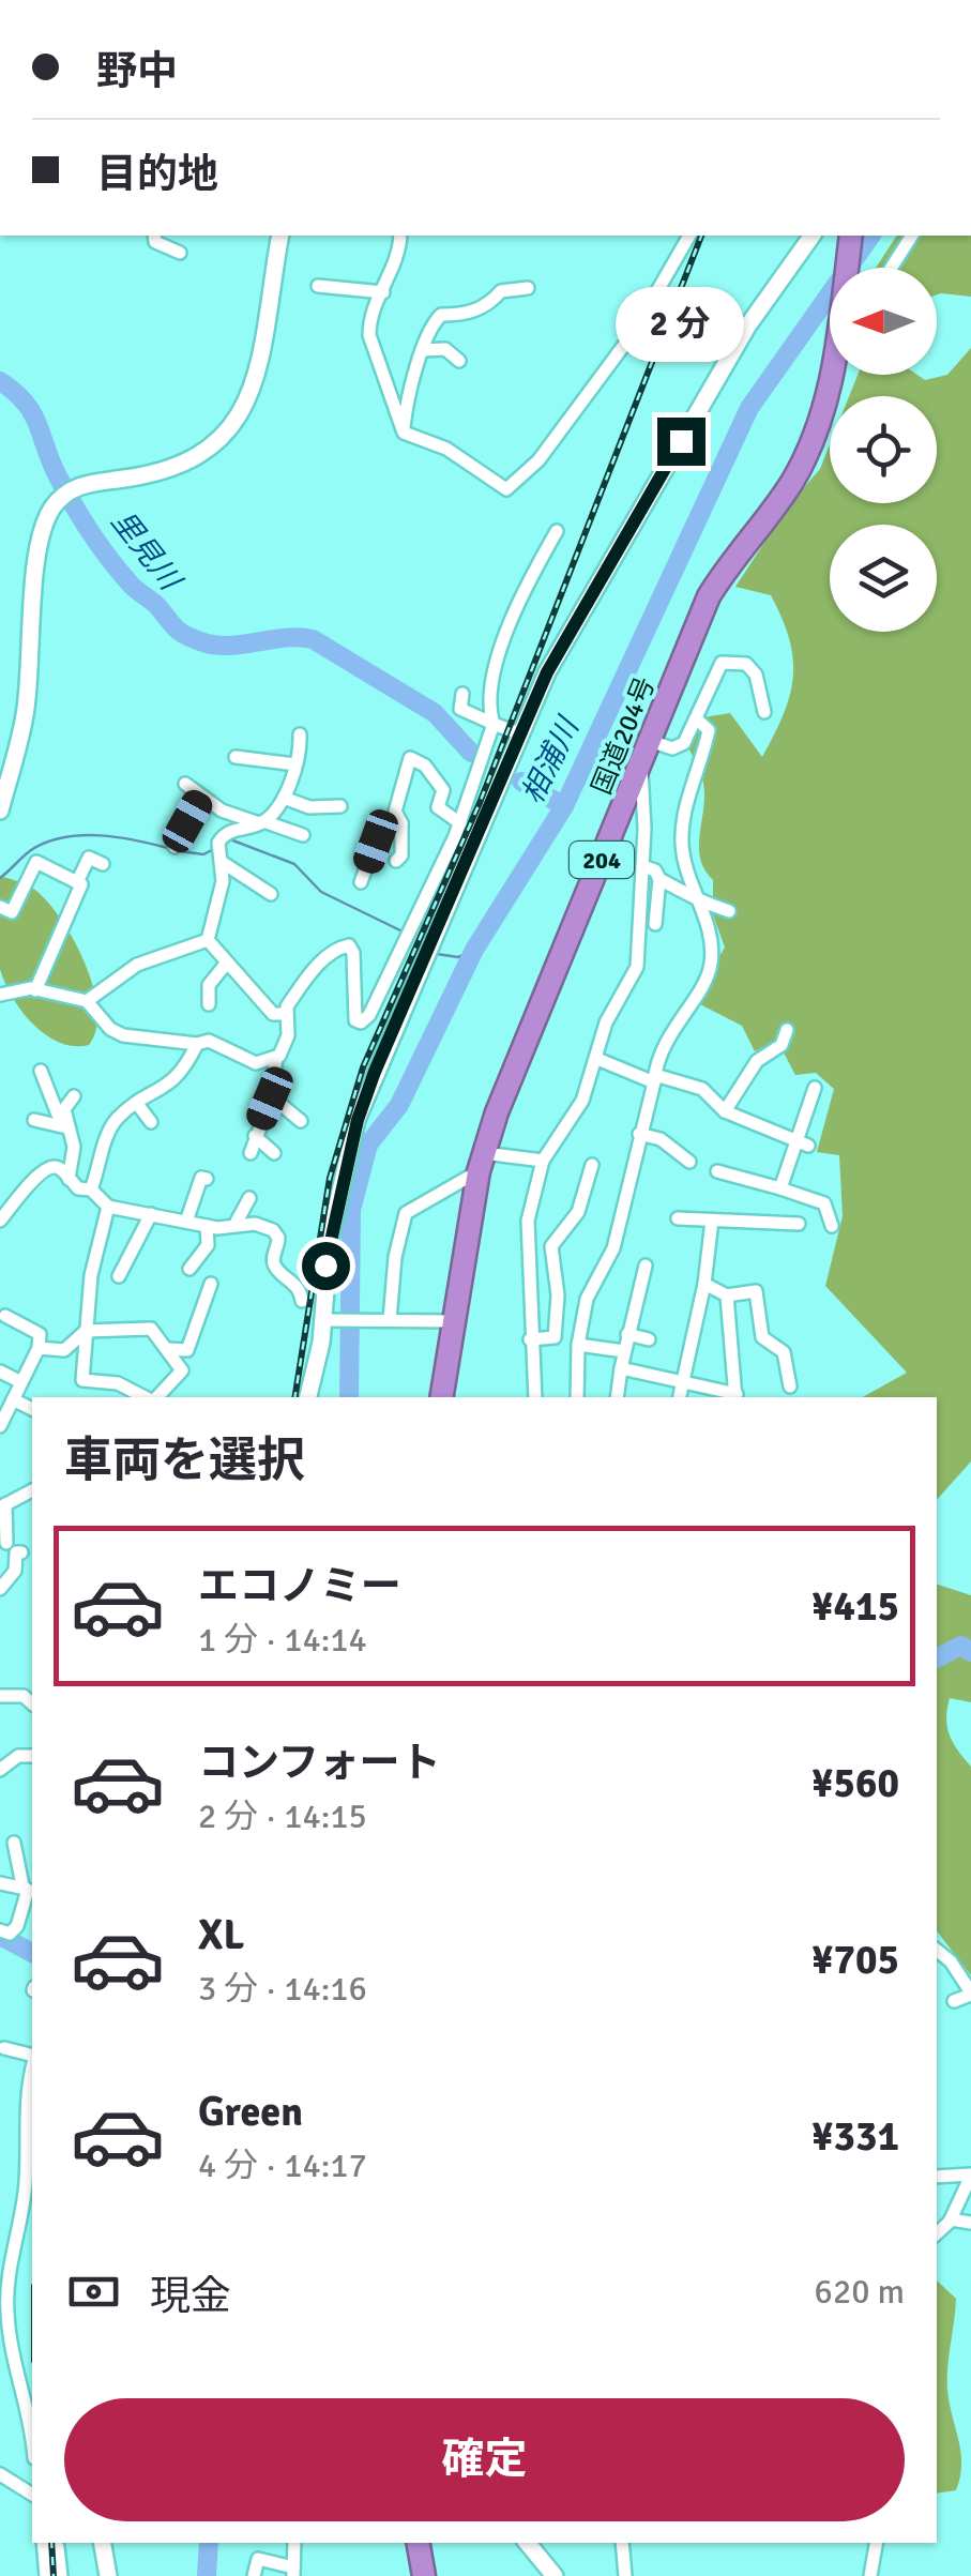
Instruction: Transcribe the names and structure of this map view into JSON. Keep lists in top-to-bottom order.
{
  "streets": {
    "highway": ["国道204号", "204"]
  },
  "water": ["里見川", "相浦川"],
  "north": "left",
  "page": {
    "banner": ["野中", "目的地"],
    "bubble": "2 分",
    "heading": "車両を選択",
    "list": [
      {
        "name": "エコノミー",
        "note": "1 分 · 14:14",
        "value": "¥415"
      },
      {
        "name": "コンフォート",
        "note": "2 分 · 14:15",
        "value": "¥560"
      },
      {
        "name": "XL",
        "note": "3 分 · 14:16",
        "value": "¥705"
      },
      {
        "name": "Green",
        "note": "4 分 · 14:17",
        "value": "¥331"
      }
    ],
    "pay": ["現金", "620 m"],
    "buttons": "確定"
  }
}
